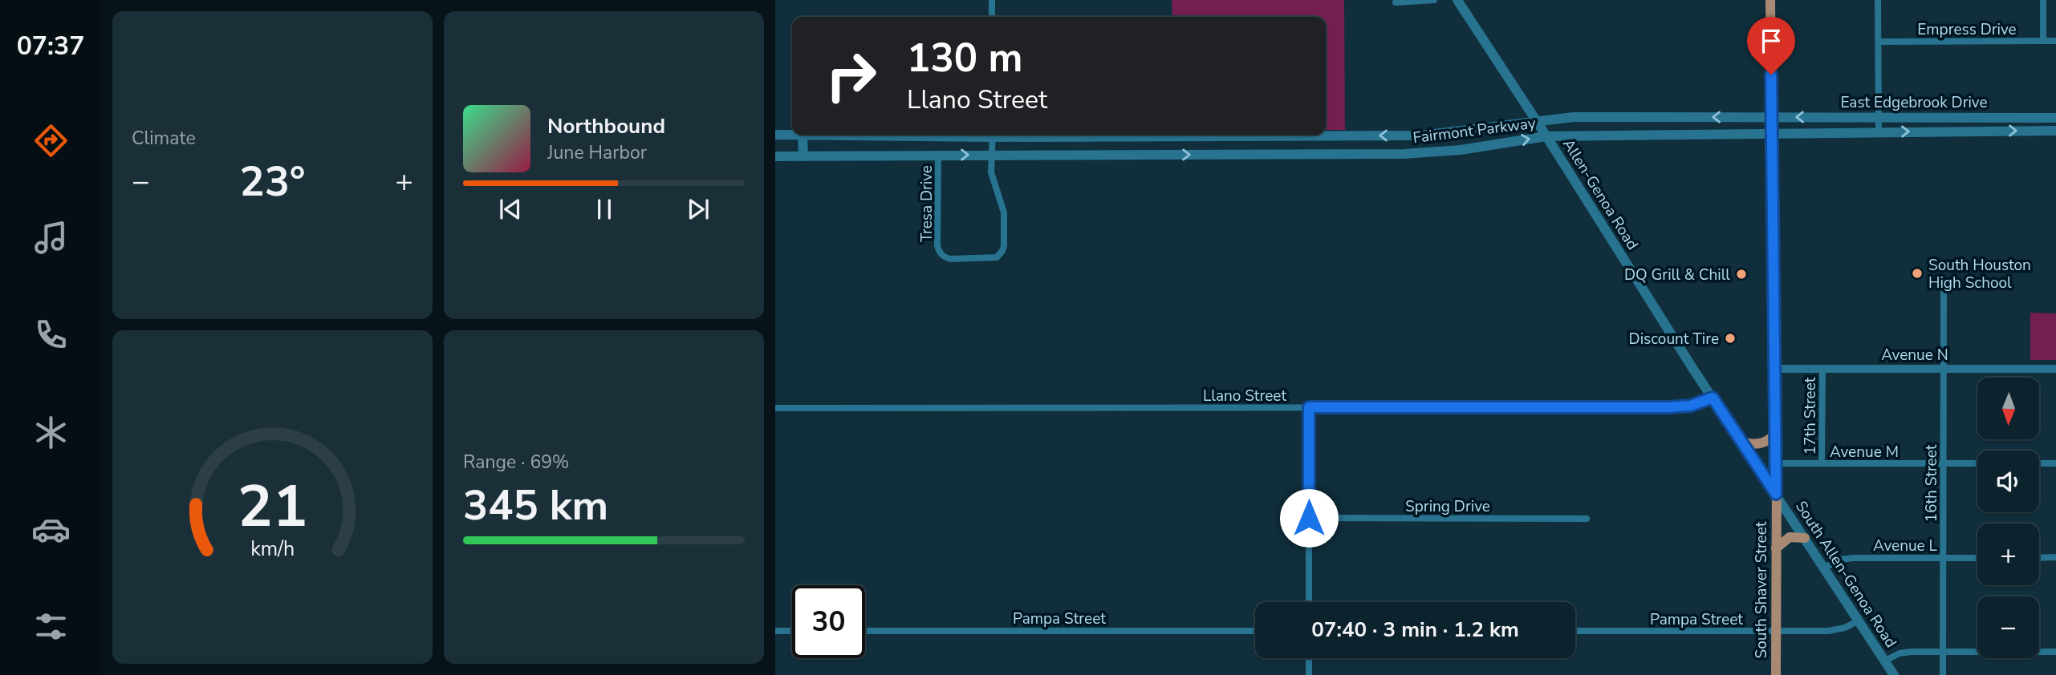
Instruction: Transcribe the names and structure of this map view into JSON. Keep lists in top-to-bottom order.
{
  "streets": {
    "main road": [
      "East Edgebrook Drive",
      "Fairmont Parkway",
      "Allen-Genoa Road",
      "South Allen-Genoa Road",
      "South Shaver Street"
    ],
    "street": [
      "Empress Drive",
      "Tresa Drive",
      "Avenue N",
      "Llano Street",
      "17th Street",
      "Avenue M",
      "16th Street",
      "Spring Drive",
      "Avenue L",
      "Pampa Street"
    ]
  },
  "crossings": [
    ["East Edgebrook Drive", "Fairmont Parkway"],
    ["East Edgebrook Drive", "South Shaver Street"],
    ["Fairmont Parkway", "Allen-Genoa Road"],
    ["Fairmont Parkway", "Tresa Drive"],
    ["Fairmont Parkway", "South Shaver Street"],
    ["Allen-Genoa Road", "Llano Street"],
    ["Allen-Genoa Road", "South Allen-Genoa Road"],
    ["Allen-Genoa Road", "South Shaver Street"],
    ["Avenue N", "17th Street"],
    ["Avenue N", "16th Street"],
    ["Avenue N", "South Shaver Street"],
    ["17th Street", "Avenue M"],
    ["Avenue M", "16th Street"],
    ["Avenue M", "South Shaver Street"],
    ["16th Street", "Avenue L"],
    ["Avenue L", "South Allen-Genoa Road"],
    ["South Allen-Genoa Road", "South Shaver Street"],
    ["South Allen-Genoa Road", "Pampa Street"],
    ["South Shaver Street", "Pampa Street"]
  ],
  "places": ["South Houston High School", "DQ Grill & Chill", "Discount Tire"],
  "north": "bottom",
  "page": {
    "tabs": "07:37",
    "tile": [
      "Climate",
      ["Range · 69%", "345 km"]
    ],
    "turn": ["130 m", "Llano Street"],
    "song": ["Northbound", "June Harbor"],
    "heat": ["−", "23°", "+"],
    "map_buttons": ["+", "−"],
    "limit": "30",
    "trip": "07:40 · 3 min · 1.2 km",
    "gauge": ["21", "km/h"]
  }
}
